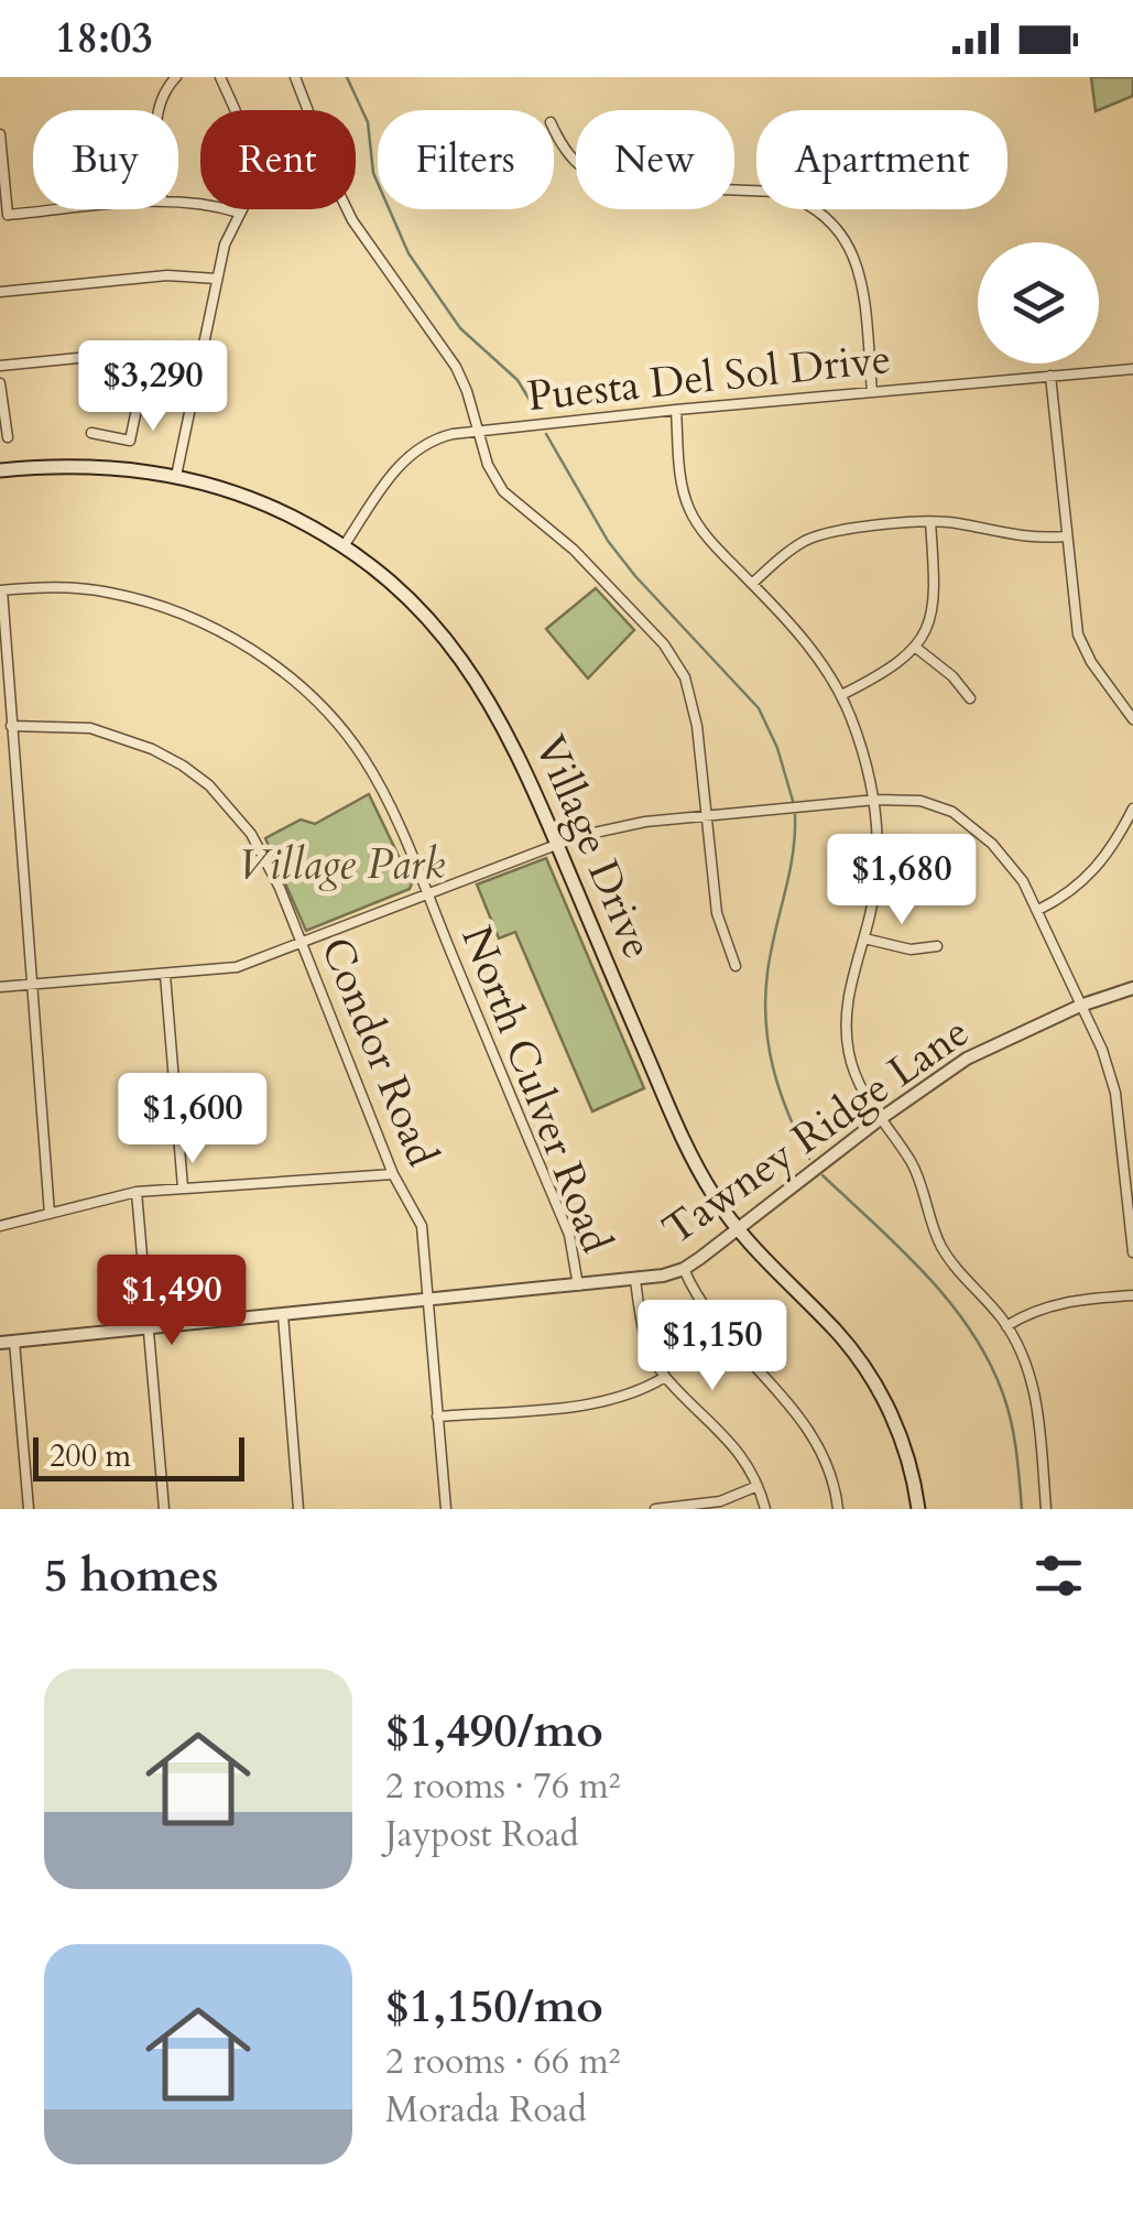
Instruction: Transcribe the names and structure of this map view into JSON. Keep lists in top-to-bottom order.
{
  "streets": {
    "main road": ["Village Drive"],
    "street": [
      "Puesta Del Sol Drive",
      "Condor Road",
      "North Culver Road",
      "Tawney Ridge Lane"
    ]
  },
  "crossings": [
    ["Puesta Del Sol Drive", "Village Drive"],
    ["Village Drive", "Tawney Ridge Lane"],
    ["Condor Road", "Tawney Ridge Lane"],
    ["North Culver Road", "Tawney Ridge Lane"]
  ],
  "parks": ["Village Park"],
  "scale_bar": "200 m",
  "page": {
    "status": "18:03",
    "chip": [
      "Buy",
      "Rent",
      "Filters",
      "New",
      "Apartment"
    ],
    "price": [
      "$3,290",
      "$1,680",
      "$1,600",
      "$1,490",
      "$1,150"
    ],
    "scale": "200 m",
    "heading": "5 homes",
    "list": [
      {
        "name": "$1,490/mo",
        "note": "2 rooms · 76 m² · Jaypost Road"
      },
      {
        "name": "$1,150/mo",
        "note": "2 rooms · 66 m² · Morada Road"
      }
    ]
  }
}
